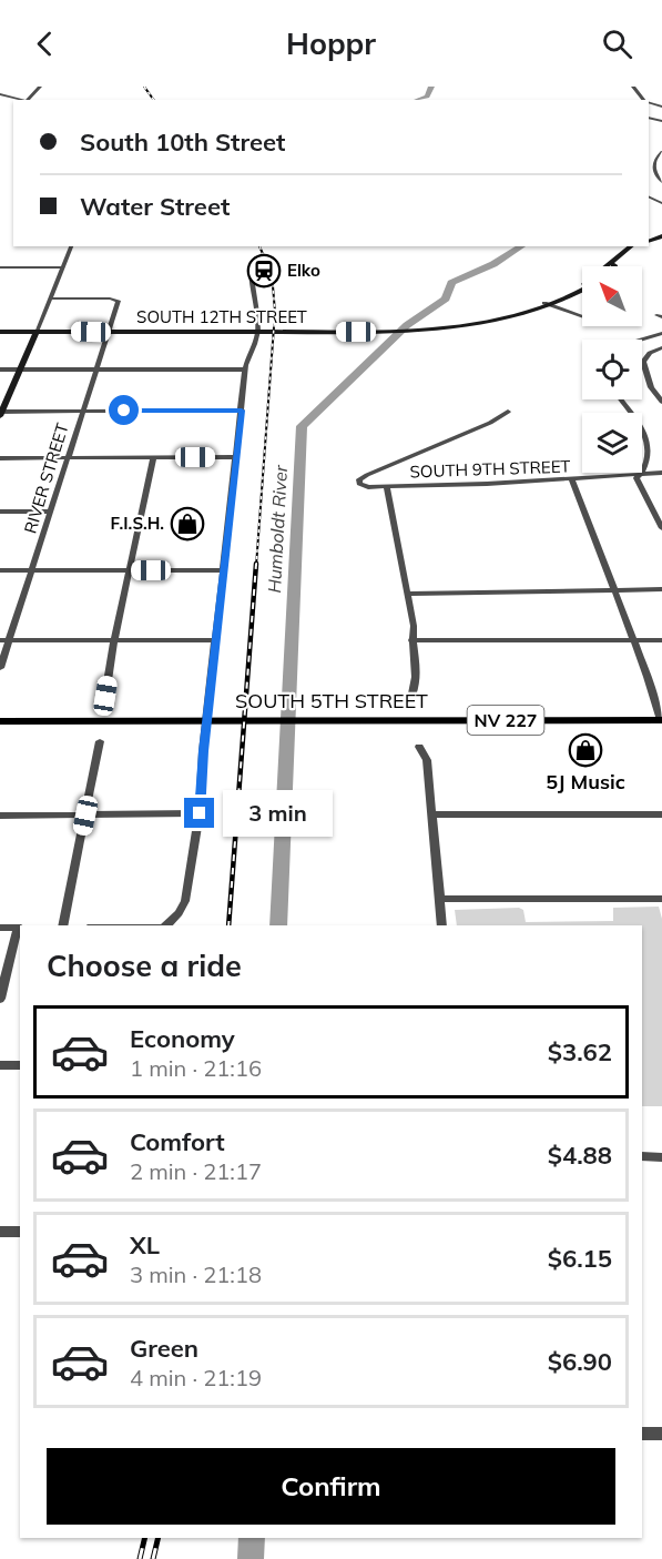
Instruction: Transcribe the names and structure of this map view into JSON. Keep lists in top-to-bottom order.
{
  "streets": {
    "main road": ["SOUTH 12TH STREET", "SOUTH 5TH STREET", "NV 227"],
    "street": ["SOUTH 9TH STREET", "RIVER STREET"]
  },
  "crossings": [
    ["SOUTH 12TH STREET", "RIVER STREET"]
  ],
  "water": ["Humboldt River"],
  "places": {
    "station": ["Elko"],
    "shop": ["F.I.S.H.", "5J Music"]
  },
  "north": "top left",
  "page": {
    "header": "Hoppr",
    "banner": ["South 10th Street", "Water Street"],
    "bubble": "3 min",
    "heading": "Choose a ride",
    "list": [
      {
        "name": "Economy",
        "note": "1 min · 21:16",
        "value": "$3.62"
      },
      {
        "name": "Comfort",
        "note": "2 min · 21:17",
        "value": "$4.88"
      },
      {
        "name": "XL",
        "note": "3 min · 21:18",
        "value": "$6.15"
      },
      {
        "name": "Green",
        "note": "4 min · 21:19",
        "value": "$6.90"
      }
    ],
    "buttons": "Confirm"
  }
}
